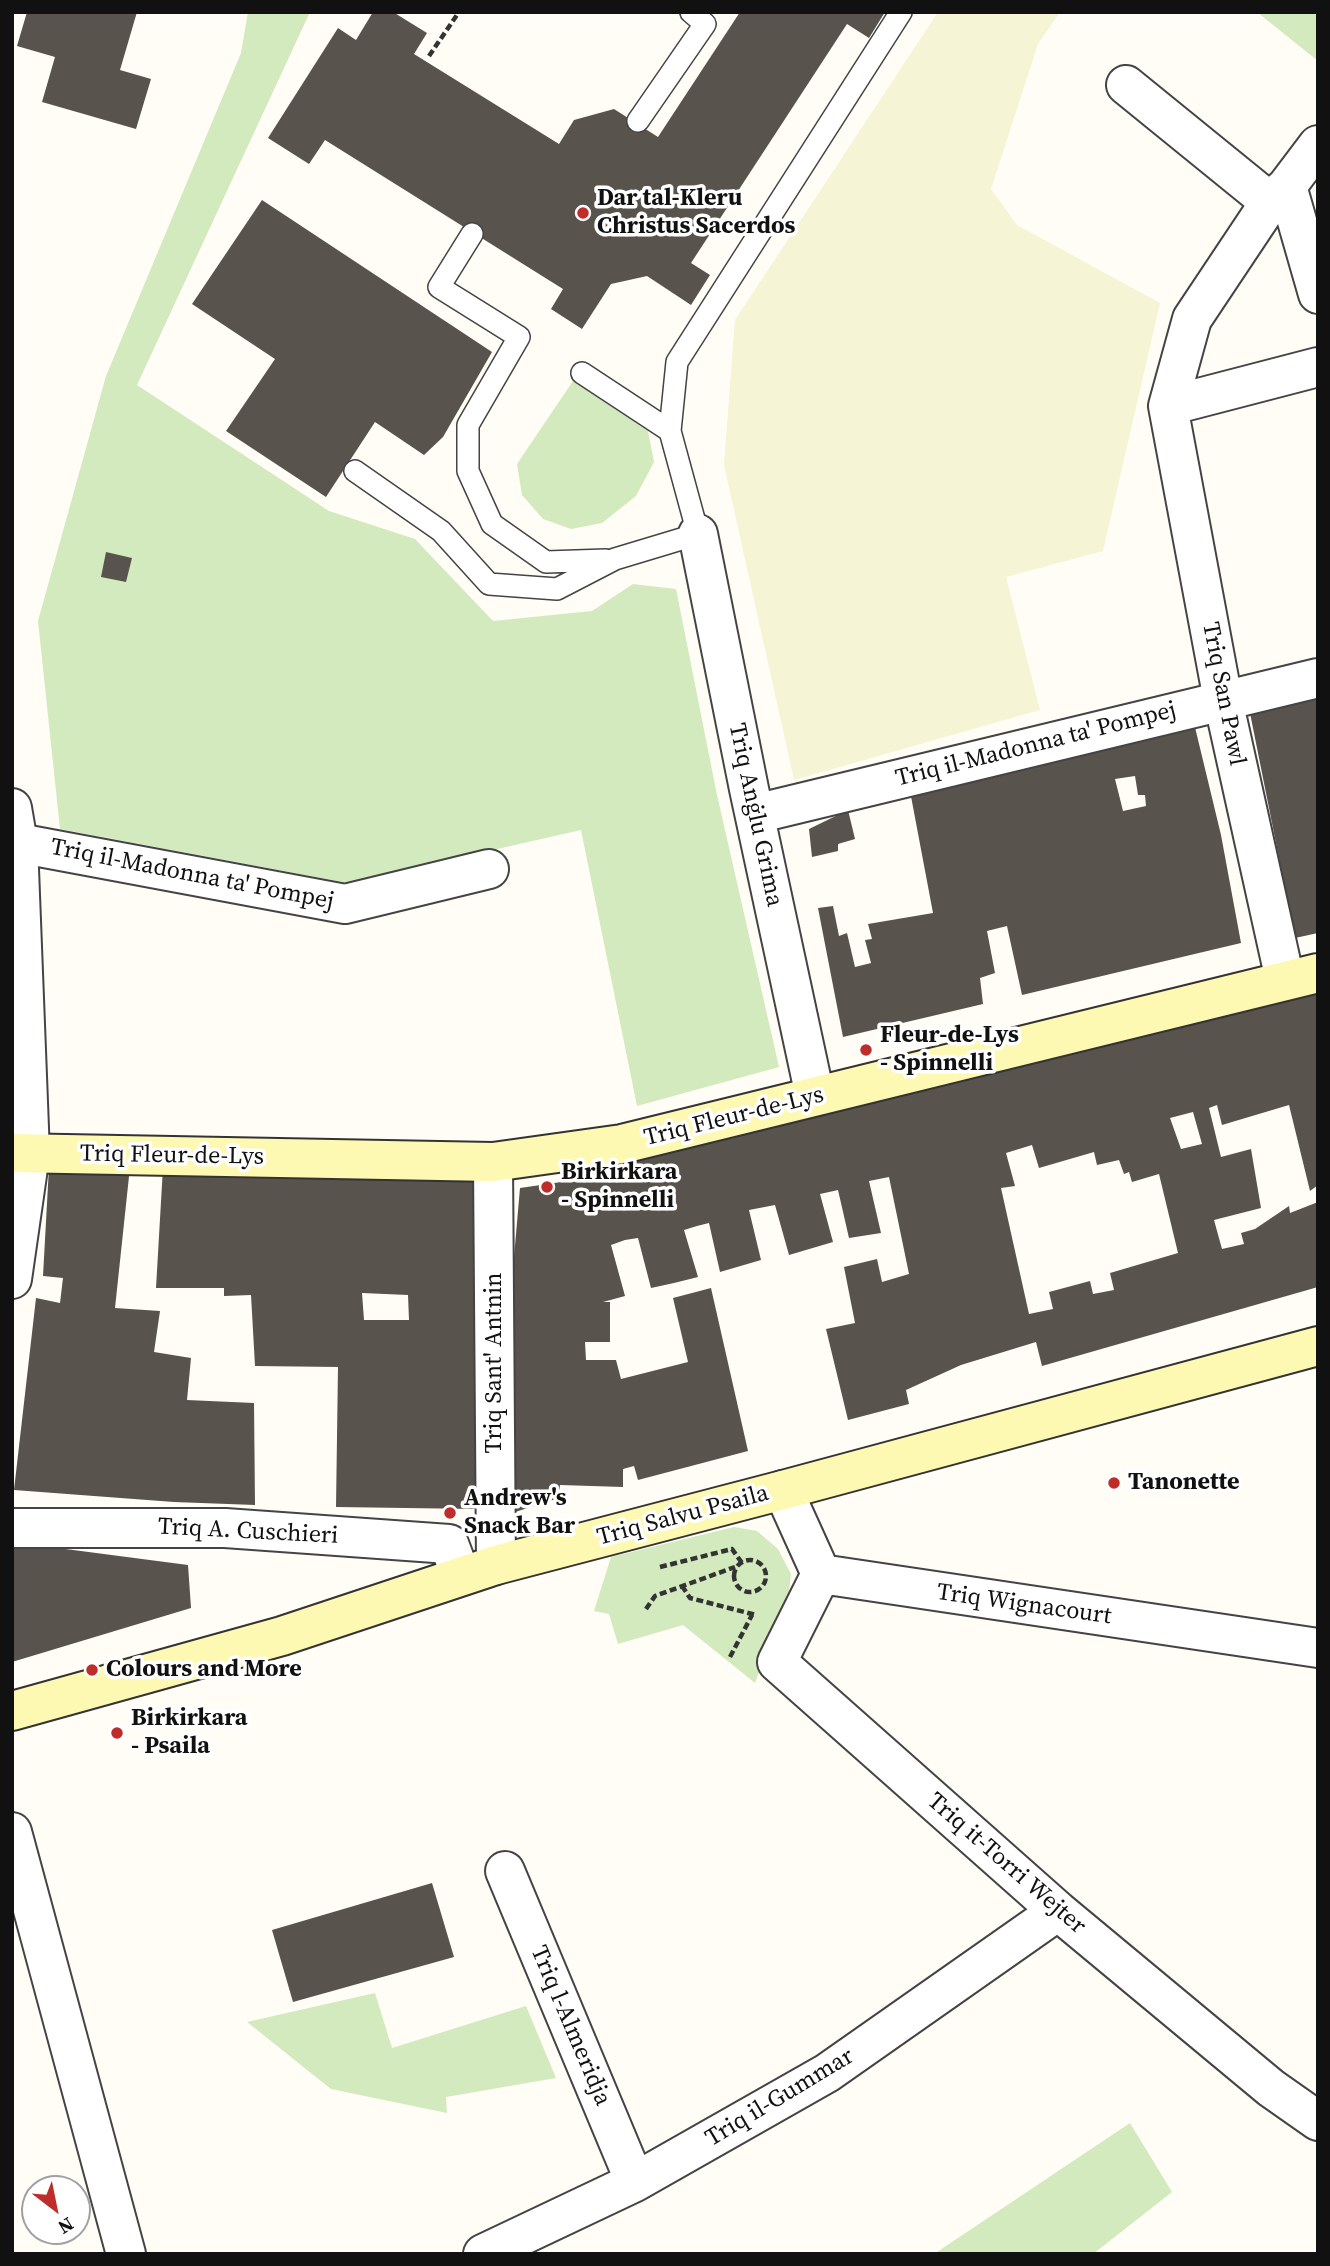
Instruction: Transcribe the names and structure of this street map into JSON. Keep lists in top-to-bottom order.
{
  "streets": {
    "main road": ["Triq Fleur-de-Lys", "Triq Salvu Psaila"],
    "street": [
      "Triq San Pawl",
      "Triq il-Madonna ta' Pompej",
      "Triq Anġlu Grima",
      "Triq Sant' Antnin",
      "Triq A. Cuschieri",
      "Triq Wignacourt",
      "Triq it-Torri Wejter",
      "Triq l-Almeridja",
      "Triq il-Gummar"
    ]
  },
  "crossings": [
    ["Triq San Pawl", "Triq il-Madonna ta' Pompej"],
    ["Triq San Pawl", "Triq Fleur-de-Lys"],
    ["Triq il-Madonna ta' Pompej", "Triq Anġlu Grima"],
    ["Triq Anġlu Grima", "Triq Fleur-de-Lys"],
    ["Triq Fleur-de-Lys", "Triq Sant' Antnin"],
    ["Triq Sant' Antnin", "Triq Salvu Psaila"],
    ["Triq Salvu Psaila", "Triq A. Cuschieri"],
    ["Triq Wignacourt", "Triq it-Torri Wejter"],
    ["Triq it-Torri Wejter", "Triq il-Gummar"],
    ["Triq l-Almeridja", "Triq il-Gummar"]
  ],
  "places": [
    "Dar tal-Kleru Christus Sacerdos",
    "Fleur-de-Lys - Spinnelli",
    "Birkirkara - Spinnelli",
    "Tanonette",
    "Andrew's Snack Bar",
    "Colours and More",
    "Birkirkara - Psaila"
  ],
  "north": "bottom right"
}
